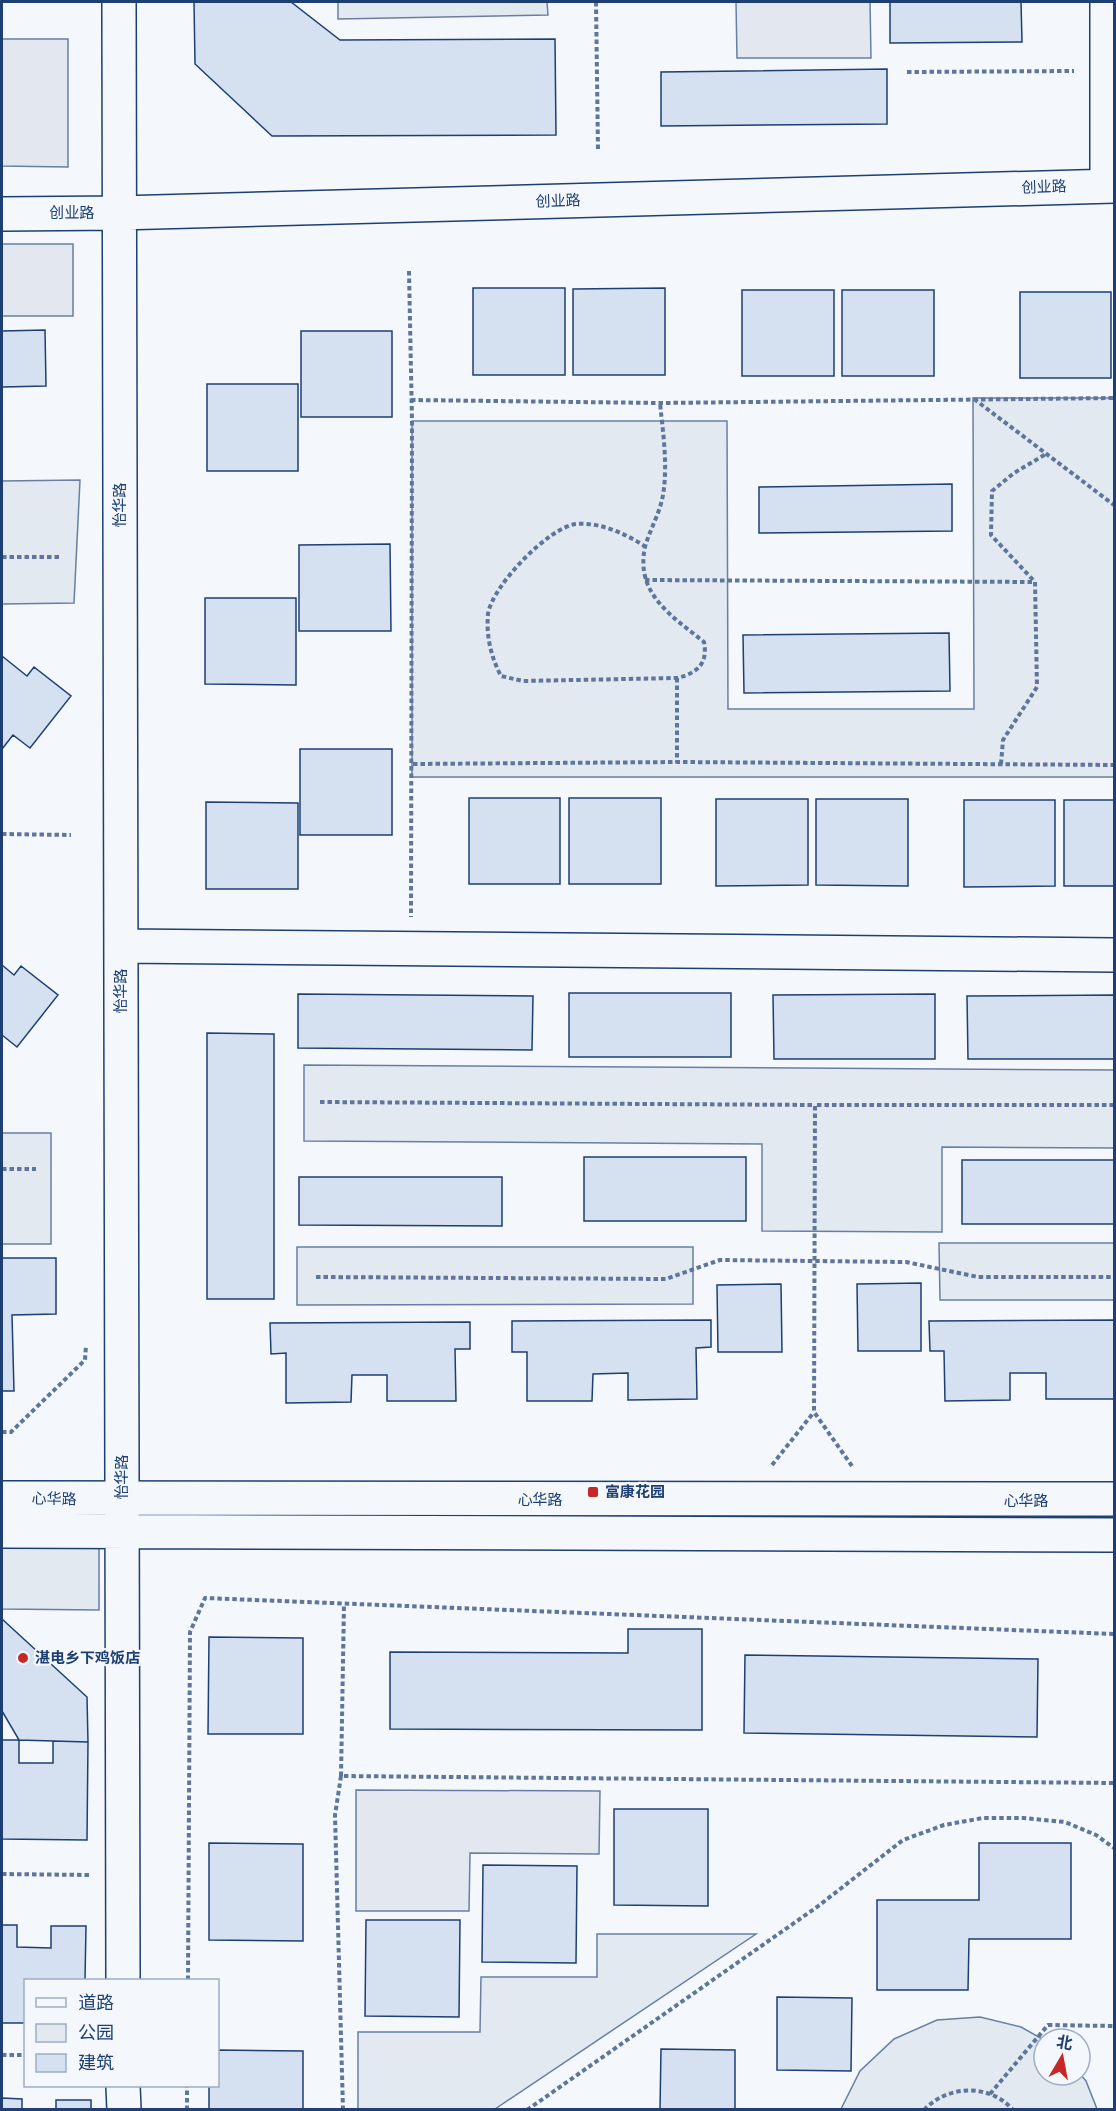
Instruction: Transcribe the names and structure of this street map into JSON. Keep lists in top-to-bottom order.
{
  "streets": {
    "street": ["创业路", "怡华路", "心华路"]
  },
  "crossings": [
    ["创业路", "怡华路"],
    ["怡华路", "心华路"]
  ],
  "places": {
    "transit": ["富康花园"],
    "other": ["湛电乡下鸡饭店"]
  },
  "legend": ["道路", "公园", "建筑"],
  "north": "top"
}
